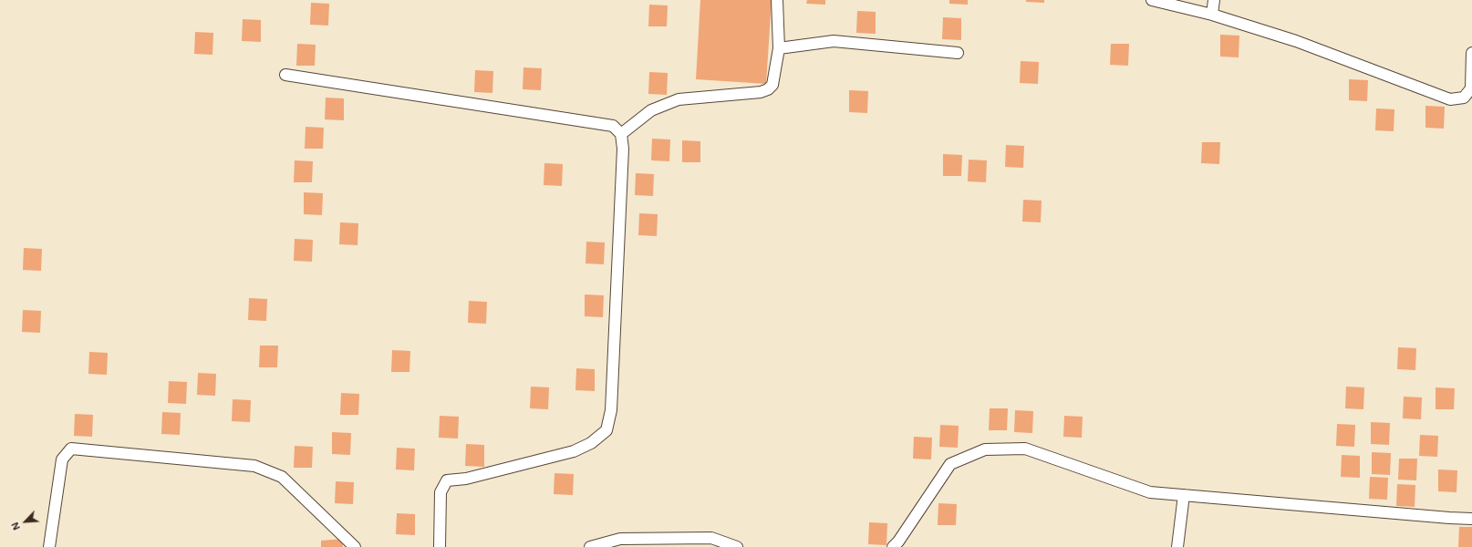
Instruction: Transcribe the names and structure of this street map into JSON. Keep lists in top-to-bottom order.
{
  "north": "bottom left"
}
